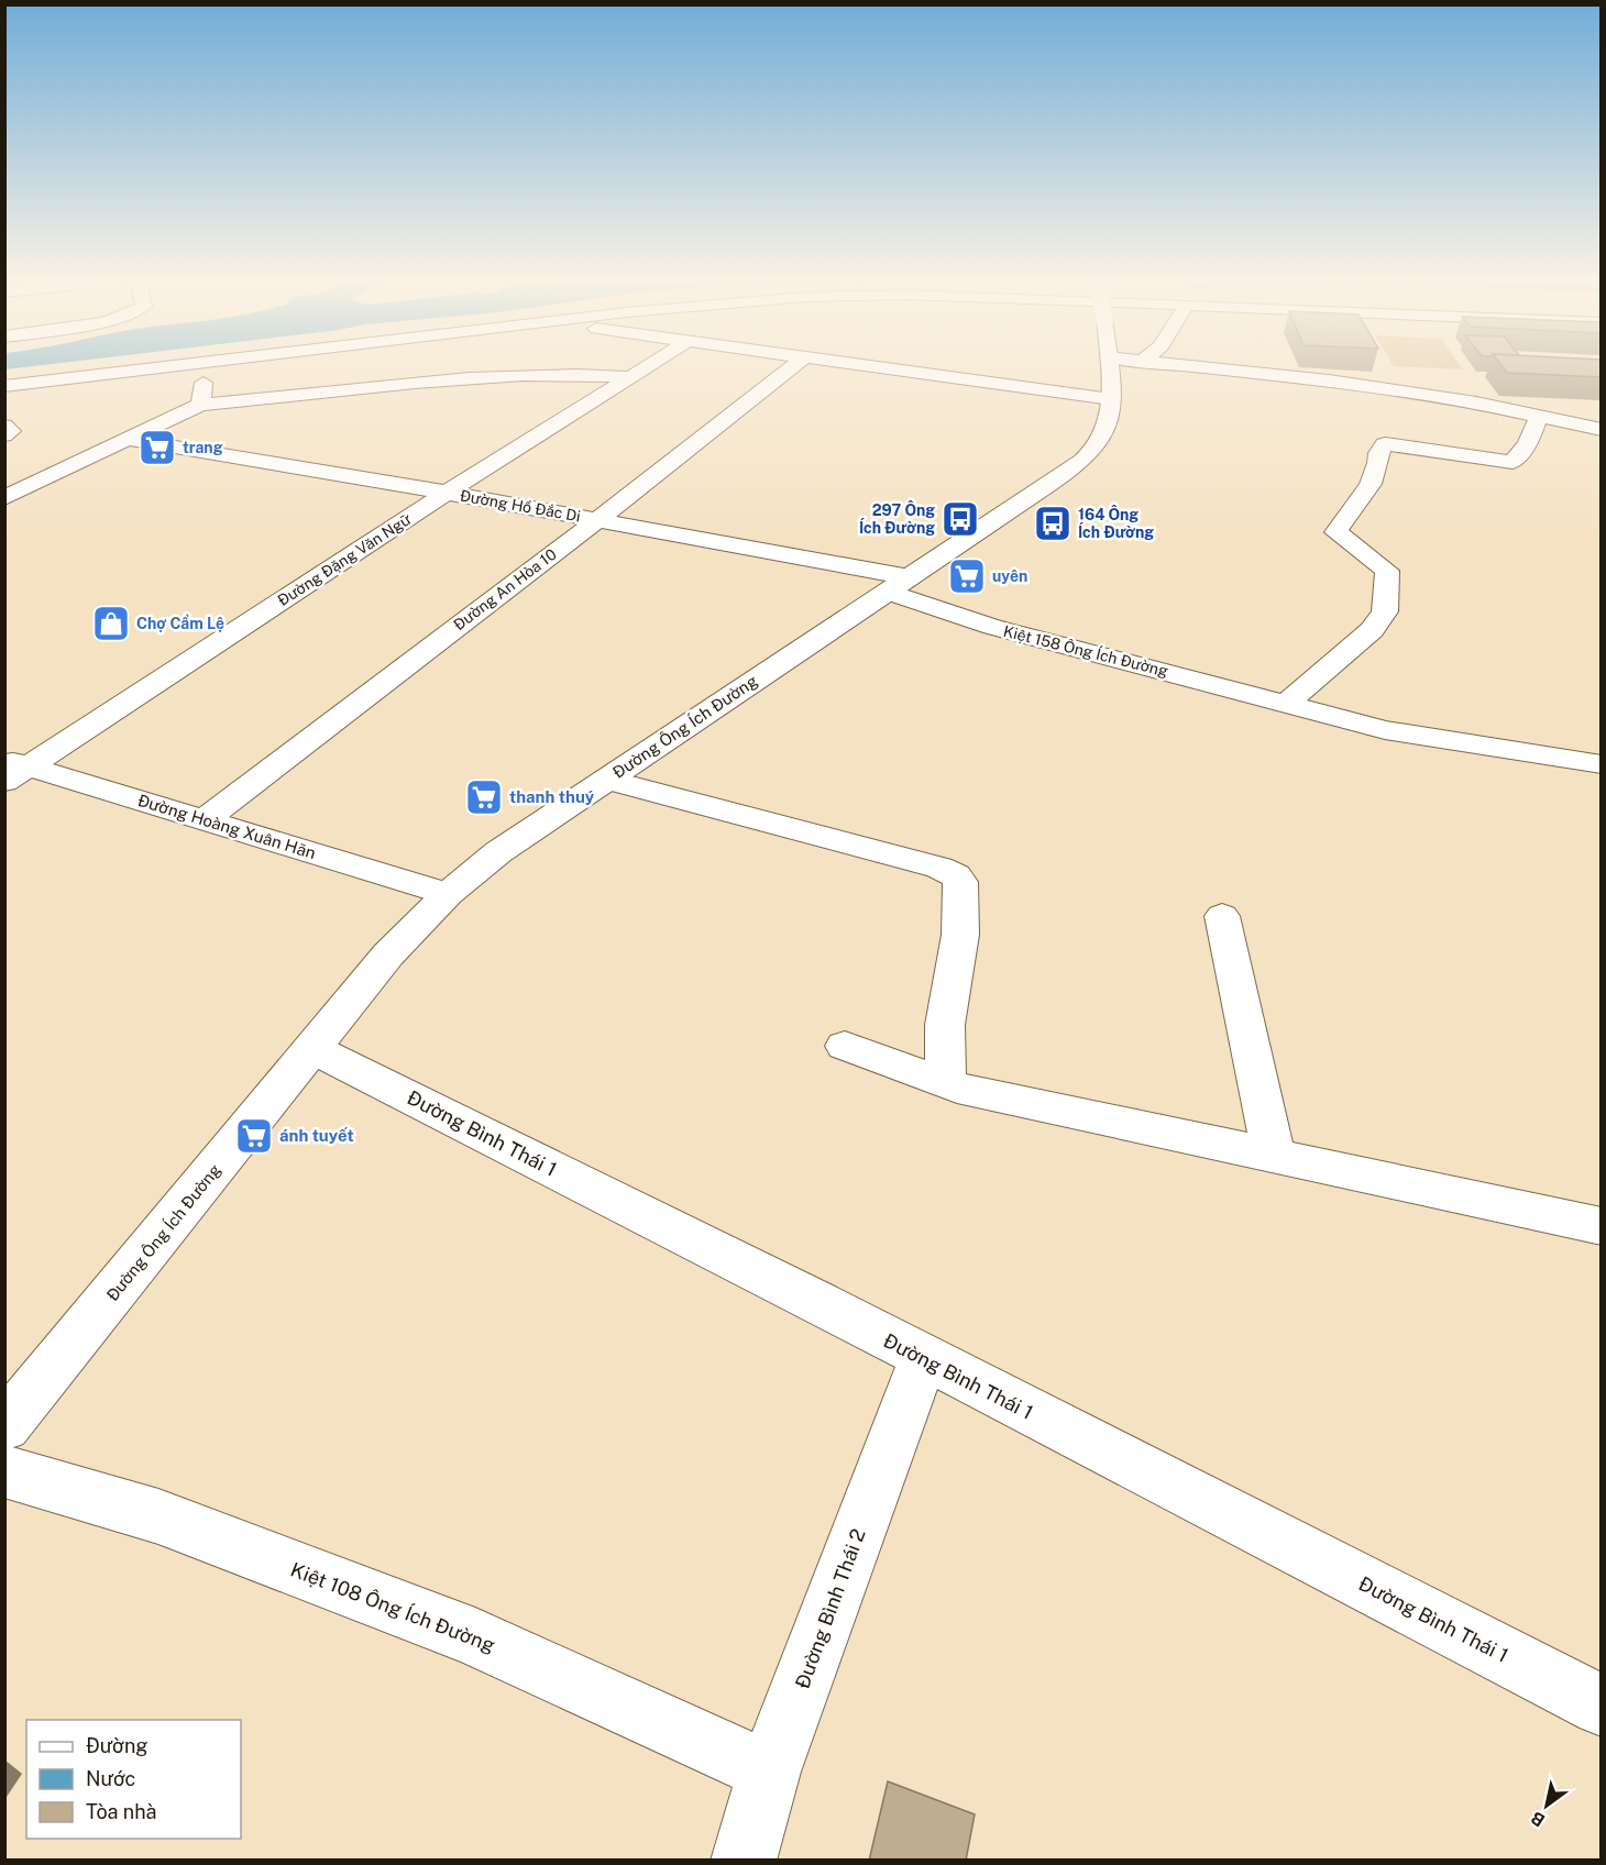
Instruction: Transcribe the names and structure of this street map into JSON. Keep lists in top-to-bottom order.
{
  "streets": {
    "street": [
      "Đường Hồ Đắc Di",
      "Đường Đặng Văn Ngữ",
      "Đường An Hòa 10",
      "Kiệt 158 Ông Ích Đường",
      "Đường Ông Ích Đường",
      "Đường Hoàng Xuân Hãn",
      "Đường Bình Thái 1",
      "Kiệt 108 Ông Ích Đường",
      "Đường Bình Thái 2"
    ]
  },
  "crossings": [
    ["Đường Hồ Đắc Di", "Đường Đặng Văn Ngữ"],
    ["Đường Hồ Đắc Di", "Đường An Hòa 10"],
    ["Đường Hồ Đắc Di", "Kiệt 158 Ông Ích Đường"],
    ["Đường Hồ Đắc Di", "Đường Ông Ích Đường"],
    ["Đường Đặng Văn Ngữ", "Đường Hoàng Xuân Hãn"],
    ["Đường An Hòa 10", "Đường Hoàng Xuân Hãn"],
    ["Kiệt 158 Ông Ích Đường", "Đường Ông Ích Đường"],
    ["Đường Ông Ích Đường", "Đường Hoàng Xuân Hãn"],
    ["Đường Ông Ích Đường", "Đường Bình Thái 1"],
    ["Đường Bình Thái 1", "Đường Bình Thái 2"],
    ["Kiệt 108 Ông Ích Đường", "Đường Bình Thái 2"]
  ],
  "places": {
    "supermarket": [
      "trang",
      "uyên",
      "thanh thuý",
      "ánh tuyết"
    ],
    "bus stop": ["297 Ông Ích Đường", "164 Ông Ích Đường"],
    "shop": ["Chợ Cẩm Lệ"]
  },
  "legend": ["Đường", "Nước", "Tòa nhà"],
  "north": "bottom left"
}
